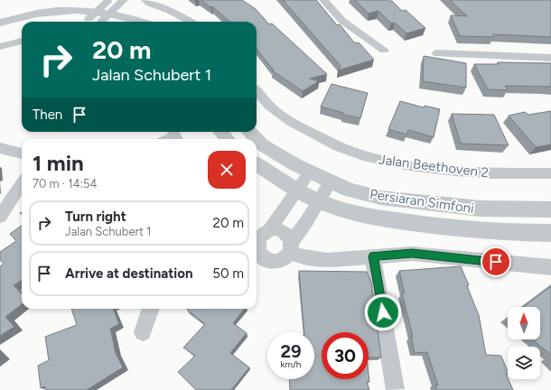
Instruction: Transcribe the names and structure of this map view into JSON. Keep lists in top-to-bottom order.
{
  "streets": {
    "street": ["Jalan Beethoven 2", "Persiaran Simfoni"]
  },
  "north": "top",
  "page": {
    "turn": ["20 m", "Jalan Schubert 1"],
    "then": "Then",
    "heading": ["1 min", "70 m · 14:54"],
    "list": [
      {
        "name": "Turn right",
        "note": "Jalan Schubert 1",
        "value": "20 m"
      },
      {
        "name": "Arrive at destination",
        "value": "50 m"
      }
    ],
    "speed": "29 km/h",
    "limit": "30"
  }
}
